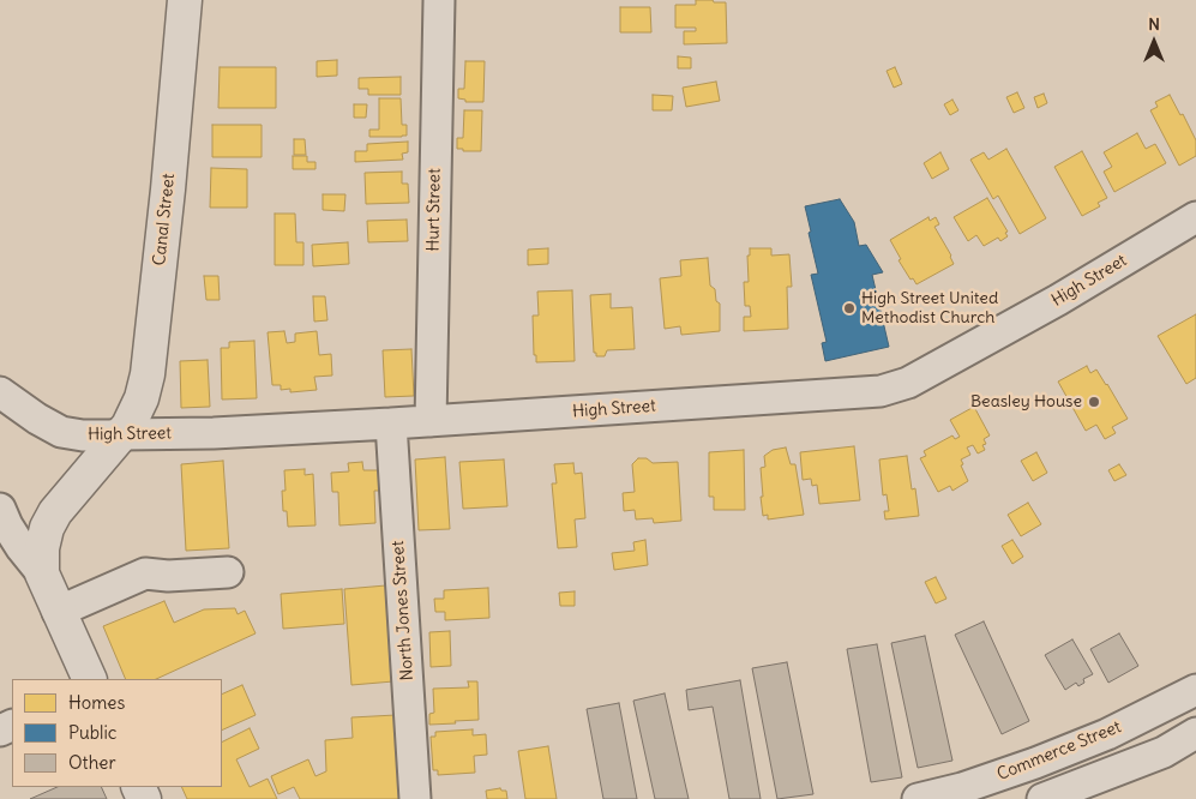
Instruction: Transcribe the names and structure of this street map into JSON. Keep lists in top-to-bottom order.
{
  "streets": {
    "main road": ["Canal Street"],
    "street": [
      "Hurt Street",
      "High Street",
      "North Jones Street",
      "Commerce Street"
    ]
  },
  "crossings": [
    ["Hurt Street", "High Street"],
    ["Canal Street", "High Street"],
    ["High Street", "North Jones Street"]
  ],
  "places": ["High Street United Methodist Church", "Beasley House"],
  "legend": ["Homes", "Public", "Other"],
  "north": "top"
}
